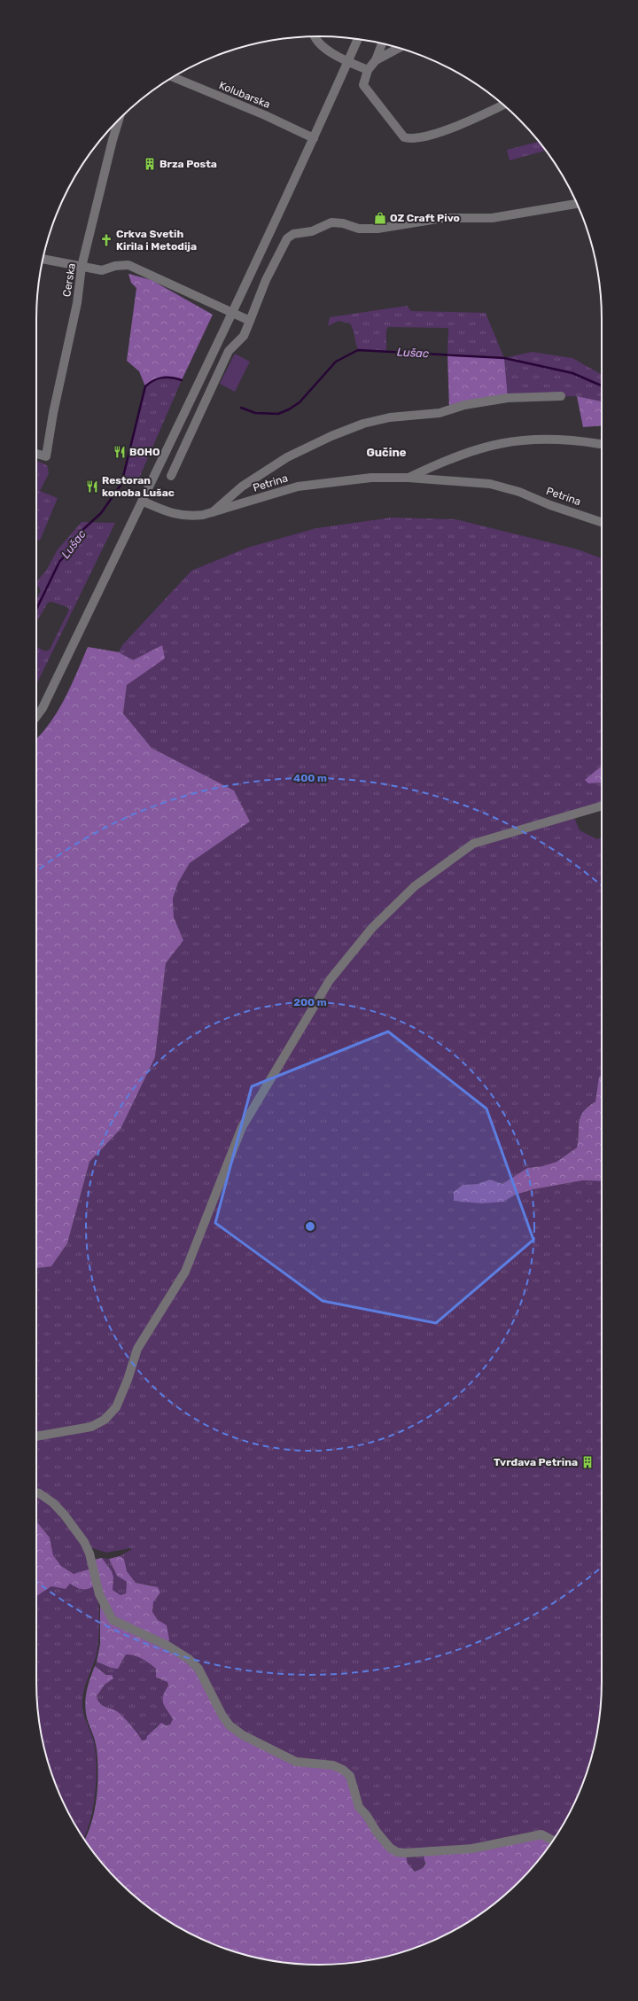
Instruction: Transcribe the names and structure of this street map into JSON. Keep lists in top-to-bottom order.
{
  "streets": {
    "street": ["Kolubarska", "Cerska", "Petrina"]
  },
  "districts": ["Gučine"],
  "water": ["Lušac"],
  "places": {
    "building": ["Brza Posta", "Tvrđava Petrina"],
    "shop": ["OZ Craft Pivo"],
    "church": ["Crkva Svetih Kirila i Metodija"],
    "restaurant": ["BOHO", "Restoran konoba Lušac"]
  },
  "rings": ["400 m", "200 m"]
}
